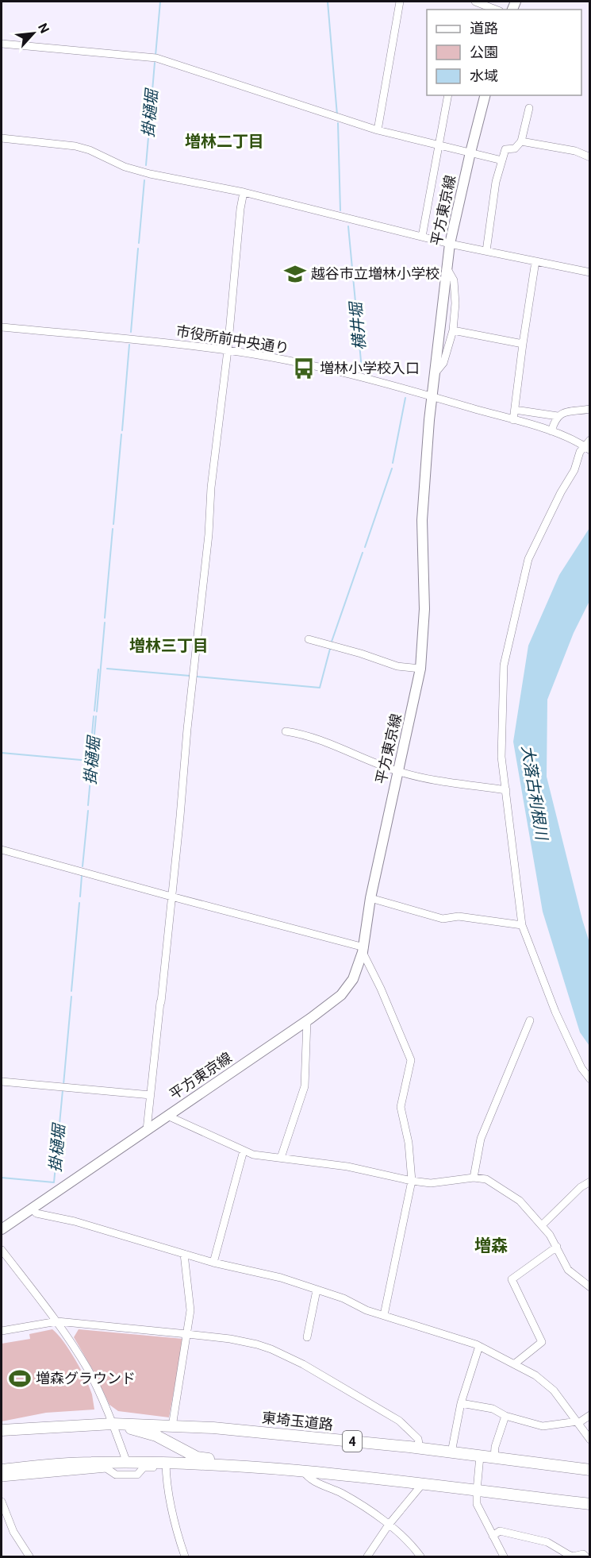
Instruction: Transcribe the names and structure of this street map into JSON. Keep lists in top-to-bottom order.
{
  "streets": {
    "highway": ["東埼玉道路", "4"],
    "main road": ["平方東京線"],
    "street": ["市役所前中央通り"]
  },
  "crossings": [
    ["平方東京線", "市役所前中央通り"]
  ],
  "districts": ["増林二丁目", "増林三丁目", "増森"],
  "water": ["掛樋堀", "横井堀", "大落古利根川"],
  "places": {
    "school or university": ["越谷市立増林小学校"],
    "bus stop": ["増林小学校入口"],
    "sports": ["増森グラウンド"]
  },
  "legend": ["道路", "公園", "水域"],
  "north": "top right"
}
